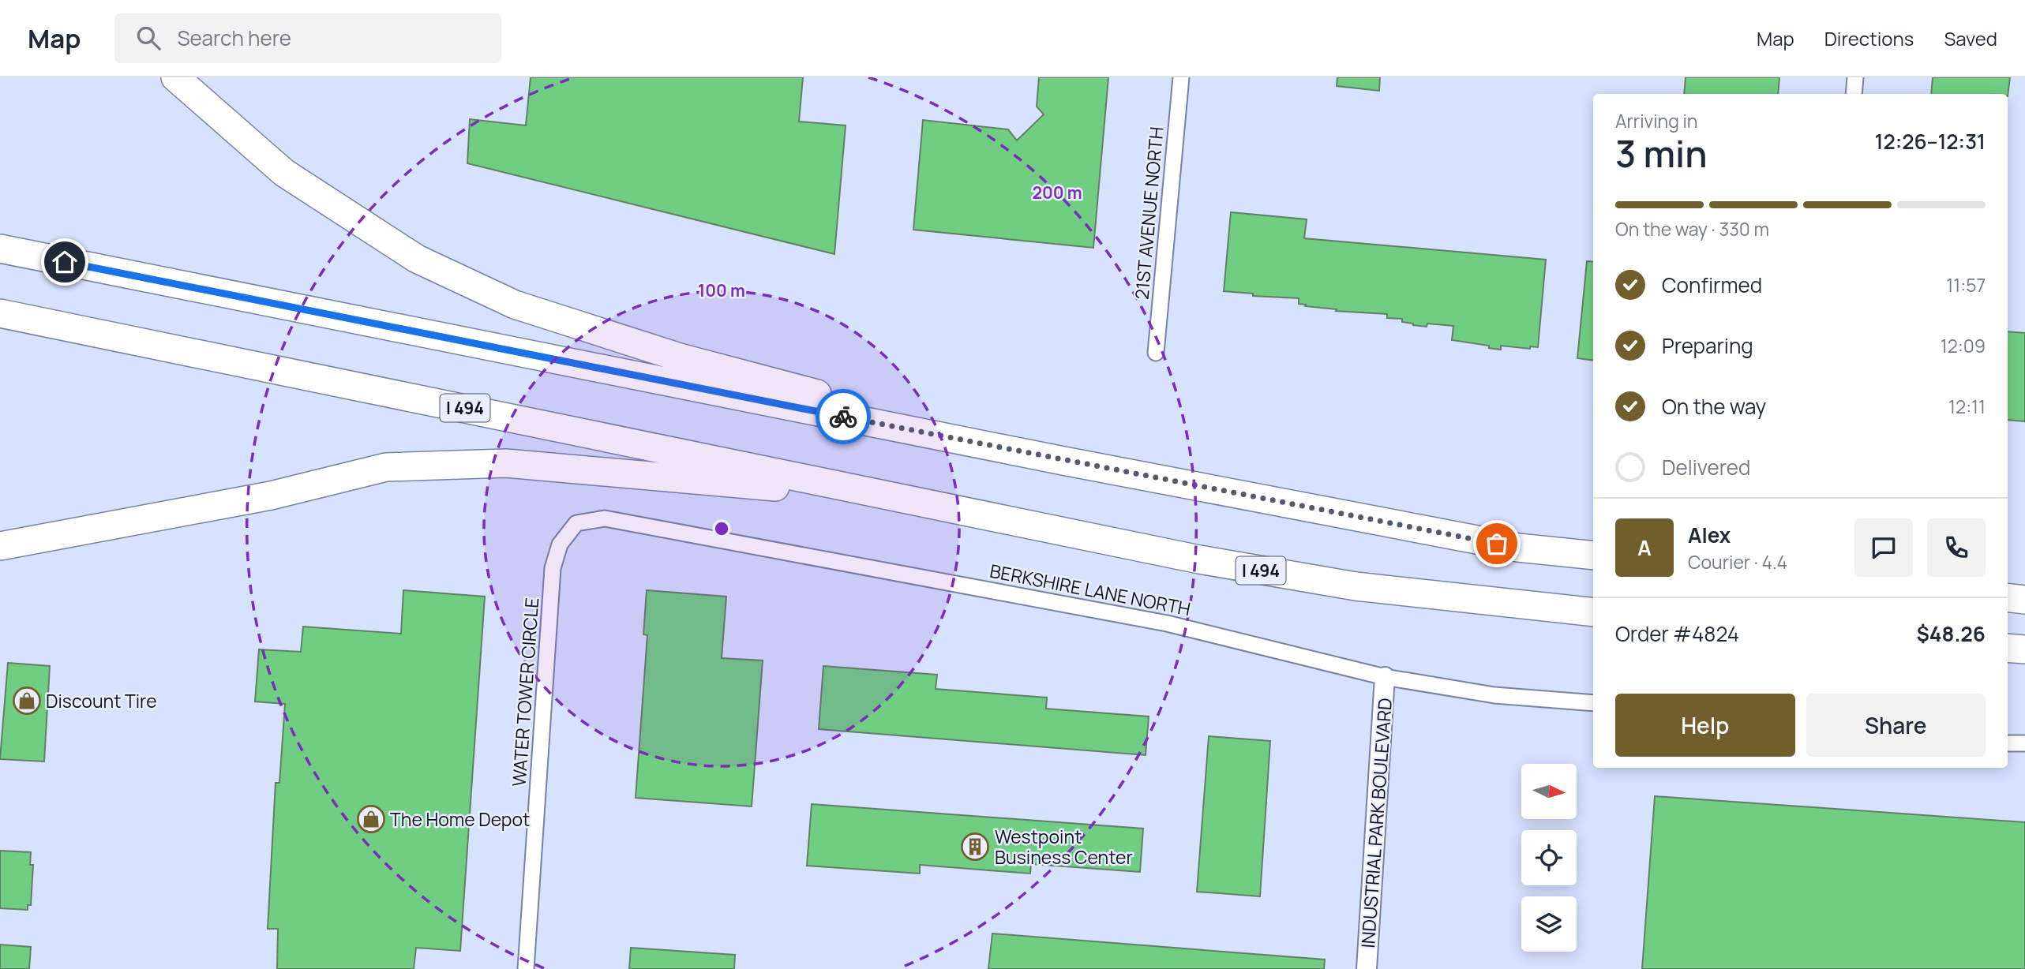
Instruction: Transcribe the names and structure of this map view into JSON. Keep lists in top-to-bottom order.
{
  "streets": {
    "highway": ["I 494"],
    "street": [
      "21ST AVENUE NORTH",
      "BERKSHIRE LANE NORTH",
      "WATER TOWER CIRCLE",
      "INDUSTRIAL PARK BOULEVARD"
    ]
  },
  "crossings": [
    ["BERKSHIRE LANE NORTH", "WATER TOWER CIRCLE"],
    ["BERKSHIRE LANE NORTH", "INDUSTRIAL PARK BOULEVARD"]
  ],
  "places": {
    "shop": ["Discount Tire", "The Home Depot"],
    "building": ["Westpoint Business Center"]
  },
  "north": "right",
  "page": {
    "header": "Map",
    "search": "Search here",
    "nav": ["Map", "Directions", "Saved"],
    "heading": ["3 min", "Arriving in", "12:26–12:31"],
    "panel": [
      "Alex",
      "Courier · 4.4",
      "Order #4824",
      "$48.26"
    ],
    "bar": "On the way · 330 m",
    "list": [
      ["Confirmed", "11:57"],
      ["Preparing", "12:09"],
      ["On the way", "12:11"],
      "Delivered"
    ],
    "round": "A",
    "buttons": ["Help", "Share"]
  },
  "rings": ["200 m", "100 m"]
}
